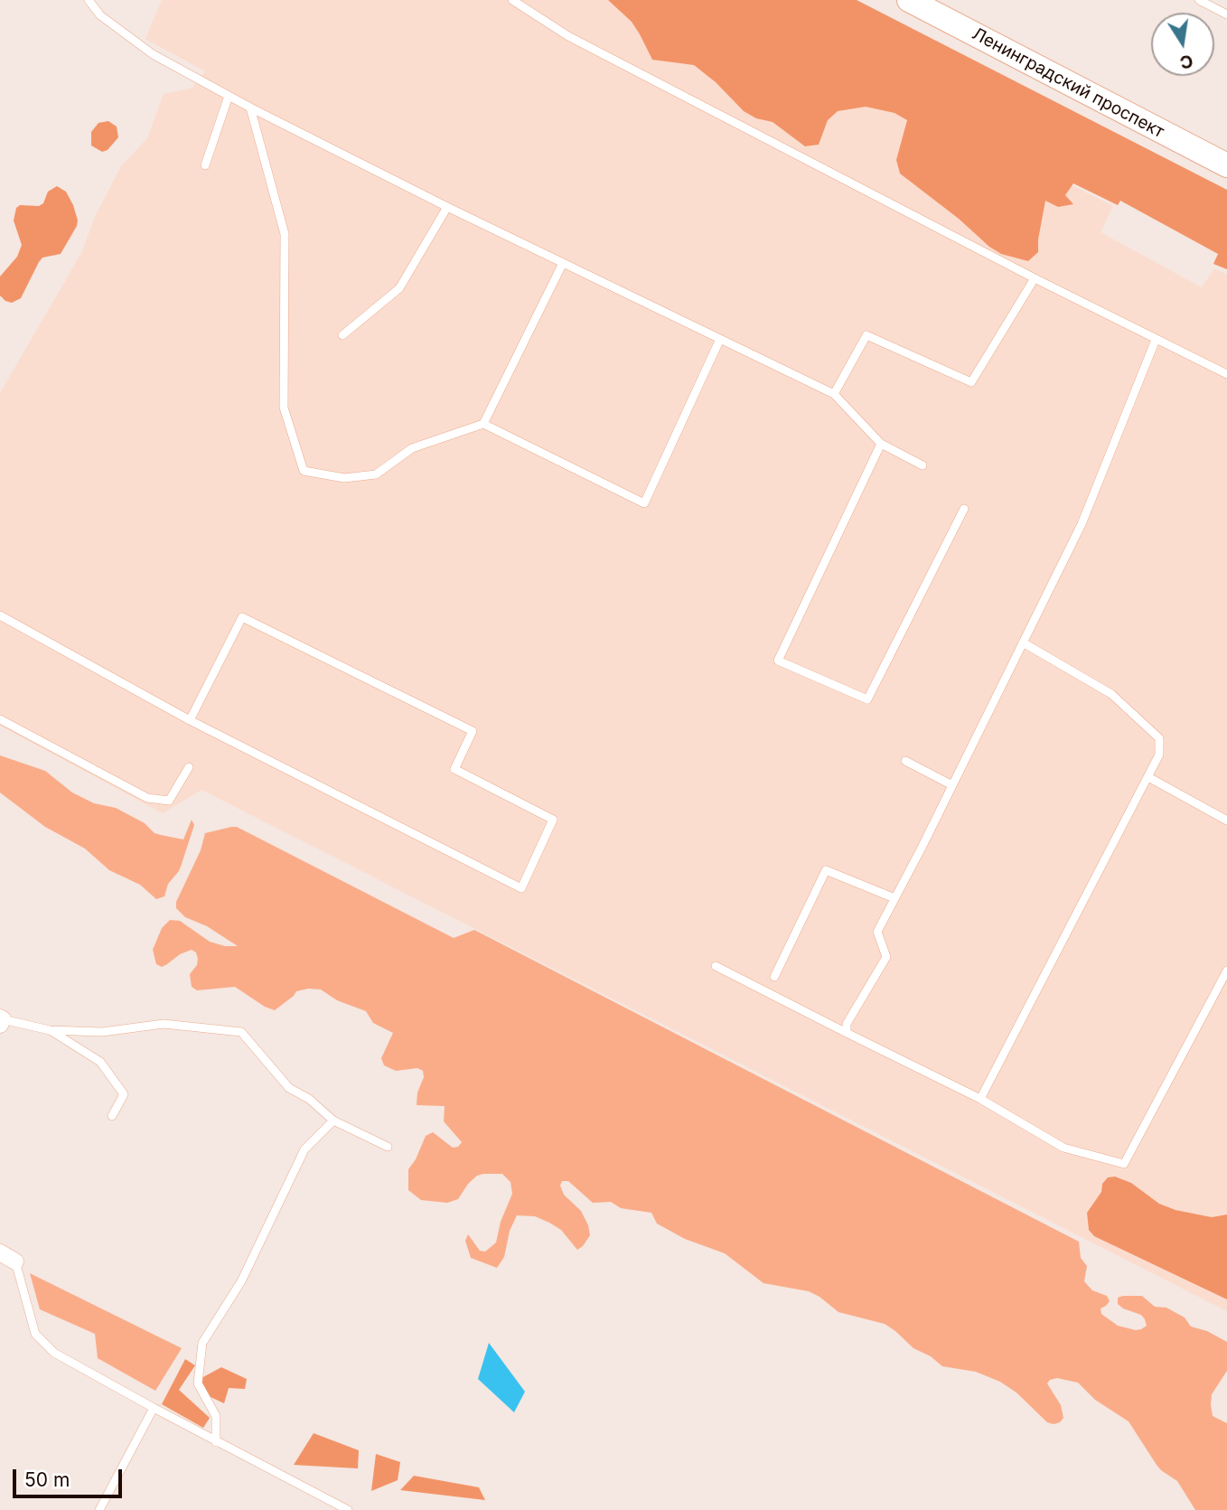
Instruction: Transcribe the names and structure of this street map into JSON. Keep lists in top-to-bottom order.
{
  "streets": {
    "main road": ["Ленинградский проспект"]
  },
  "scale_bar": "50 m",
  "north": "bottom"
}
